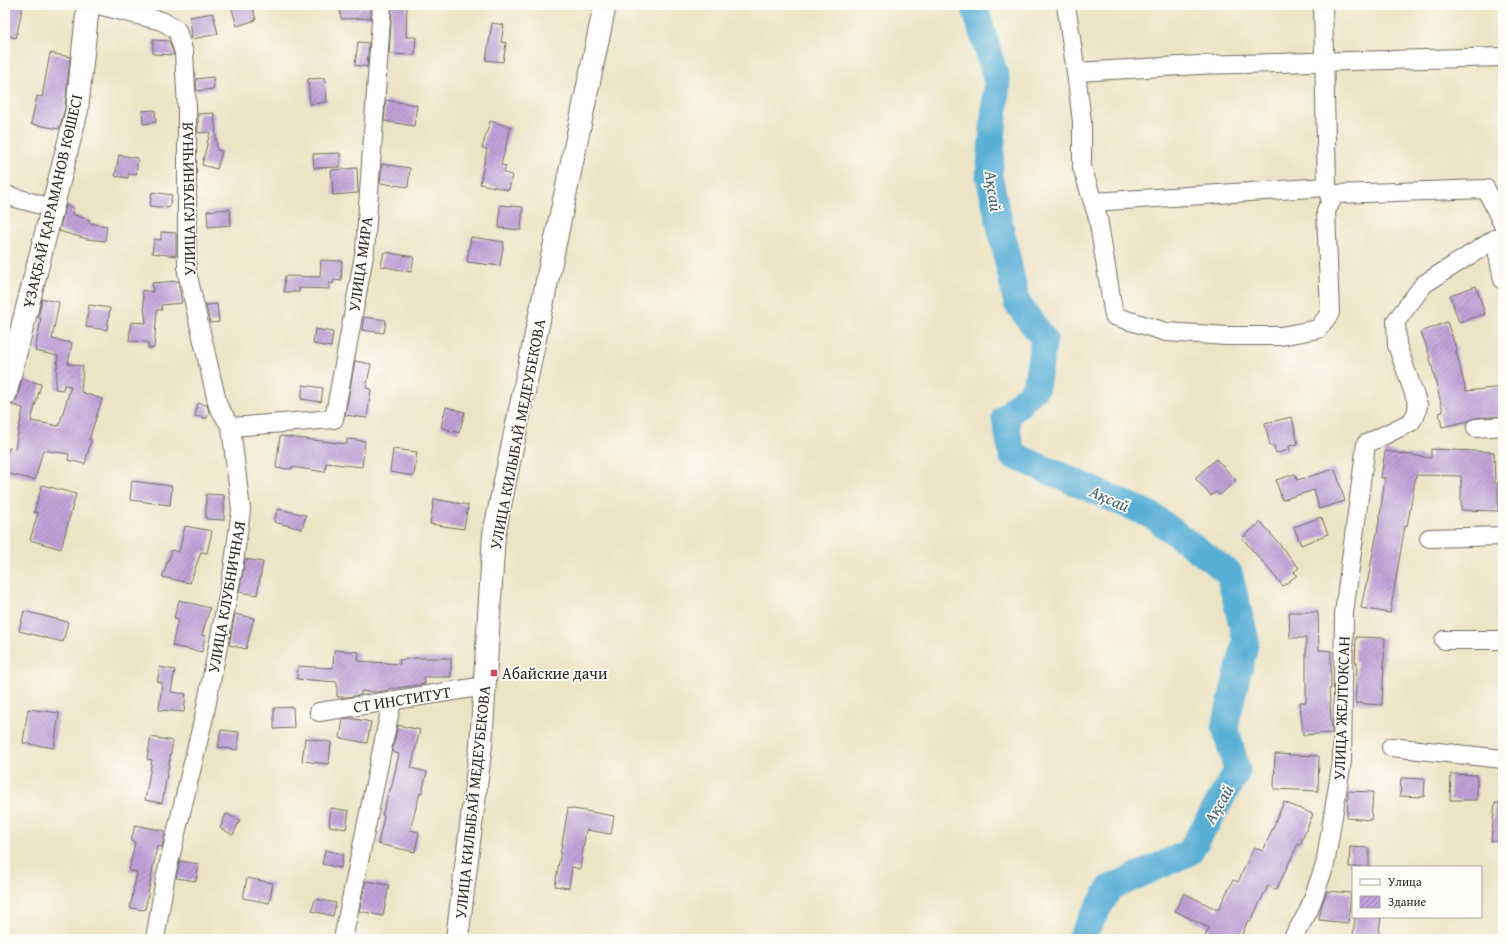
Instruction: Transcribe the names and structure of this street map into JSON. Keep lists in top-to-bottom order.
{
  "streets": {
    "main road": ["ҰЗАҚБАЙ ҚАРАМАНОВ КӨШЕСІ", "УЛИЦА КИЛЫБАЙ МЕДЕУБЕКОВА"],
    "street": [
      "УЛИЦА КЛУБНИЧНАЯ",
      "УЛИЦА МИРА",
      "СТ ИНСТИТУТ",
      "УЛИЦА ЖЕЛТОКСАН"
    ]
  },
  "crossings": [
    ["УЛИЦА КЛУБНИЧНАЯ", "УЛИЦА МИРА"],
    ["УЛИЦА КИЛЫБАЙ МЕДЕУБЕКОВА", "СТ ИНСТИТУТ"]
  ],
  "water": ["Ақсай"],
  "places": {
    "transit": ["Абайские дачи"]
  },
  "legend": ["Улица", "Здание"]
}
